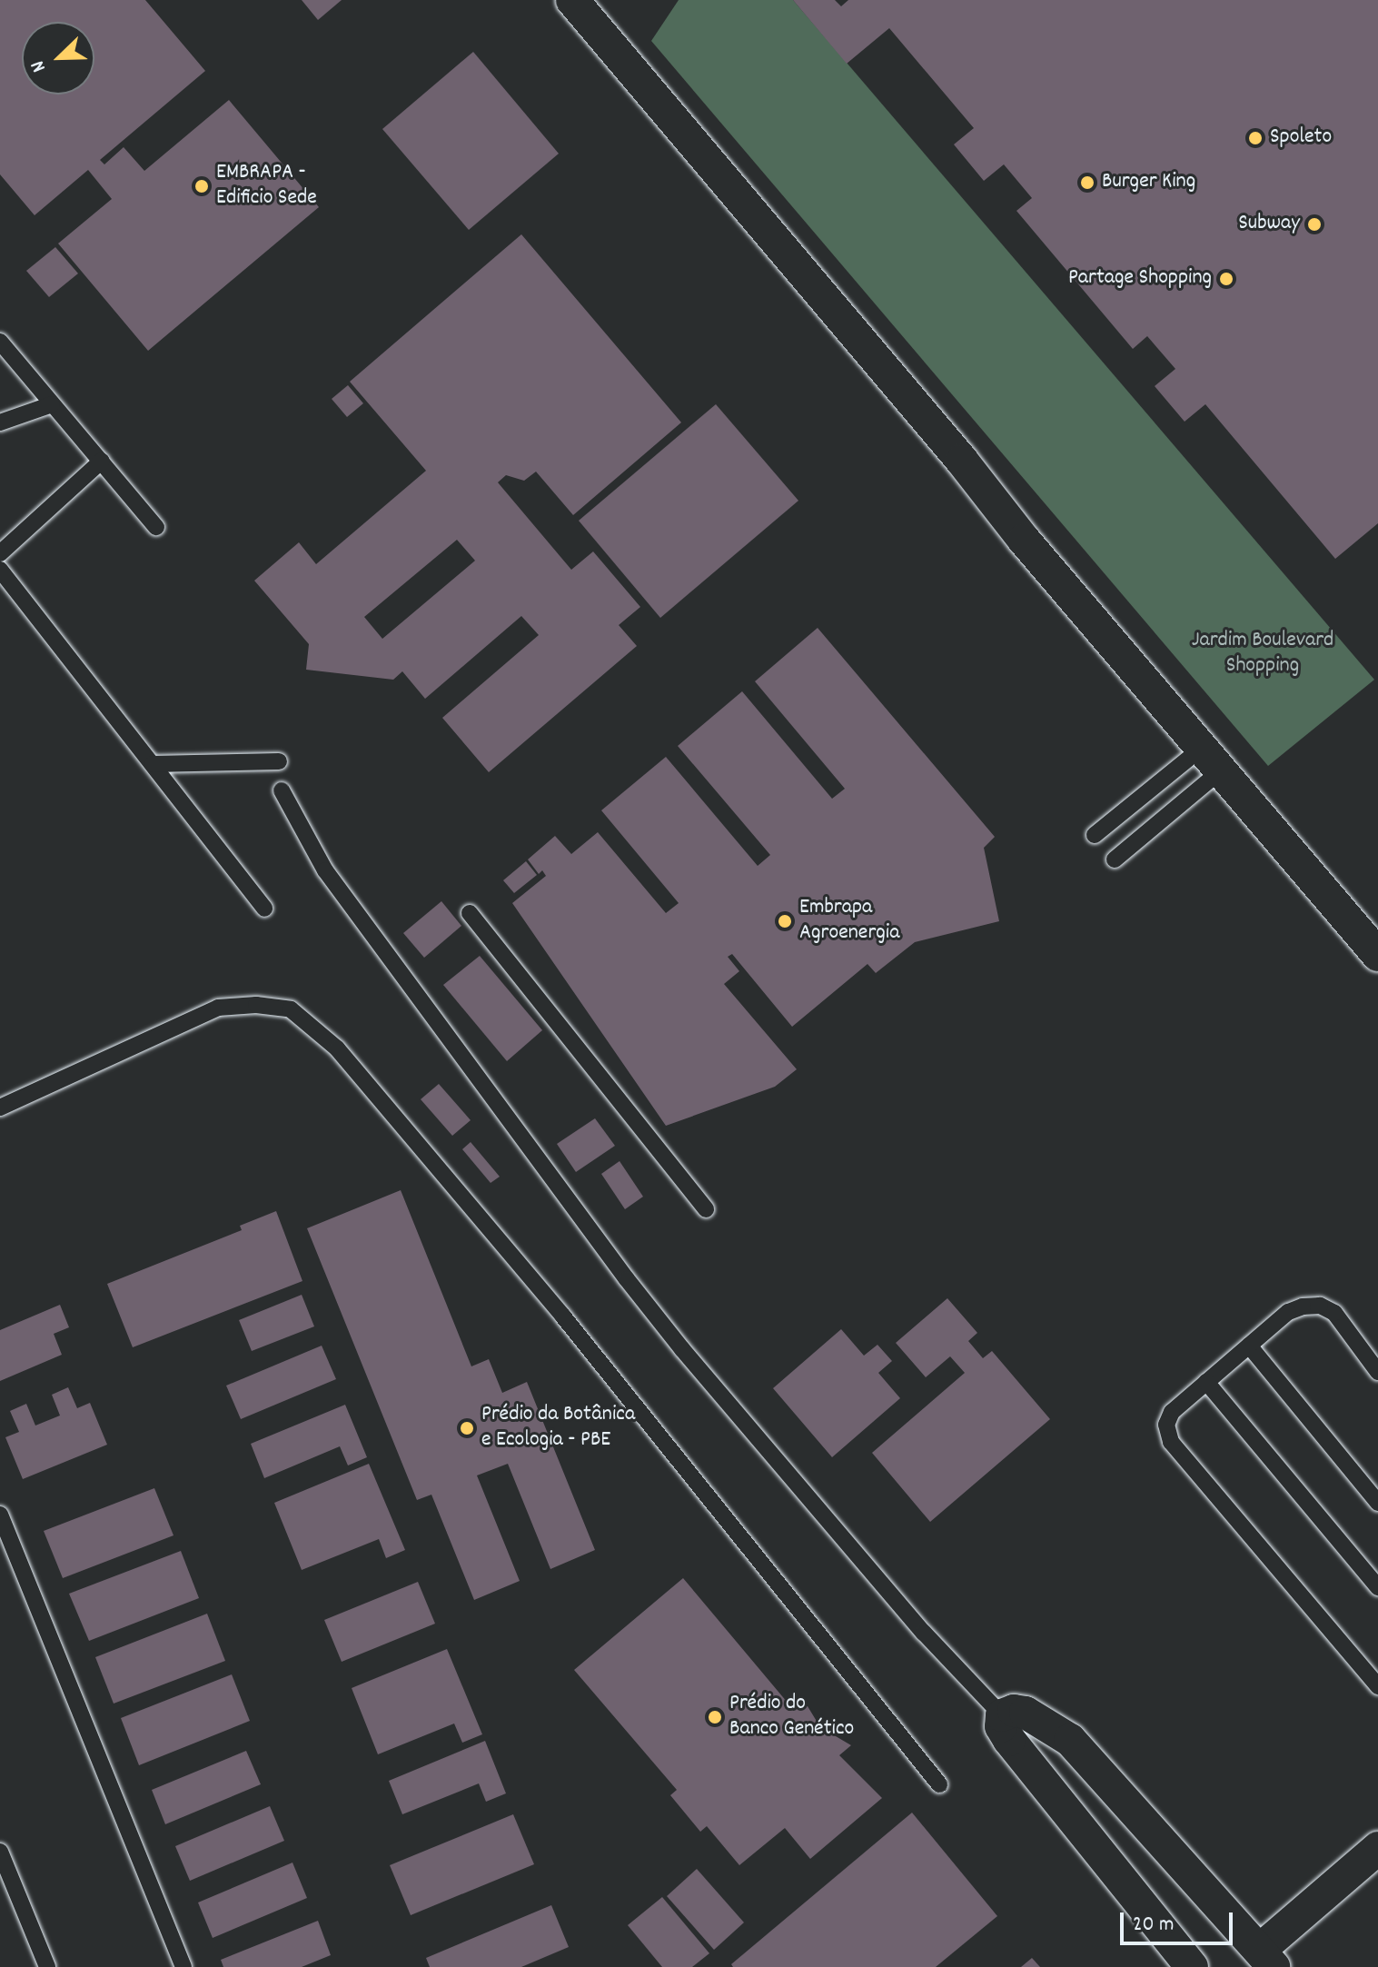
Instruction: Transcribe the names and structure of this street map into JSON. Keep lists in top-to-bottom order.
{
  "parks": ["Jardim Boulevard Shopping"],
  "places": [
    "Spoleto",
    "Burger King",
    "EMBRAPA - Edificio Sede",
    "Subway",
    "Partage Shopping",
    "Embrapa Agroenergia",
    "Prédio da Botânica e Ecologia - PBE",
    "Prédio do Banco Genético"
  ],
  "scale_bar": "20 m",
  "north": "bottom left"
}
